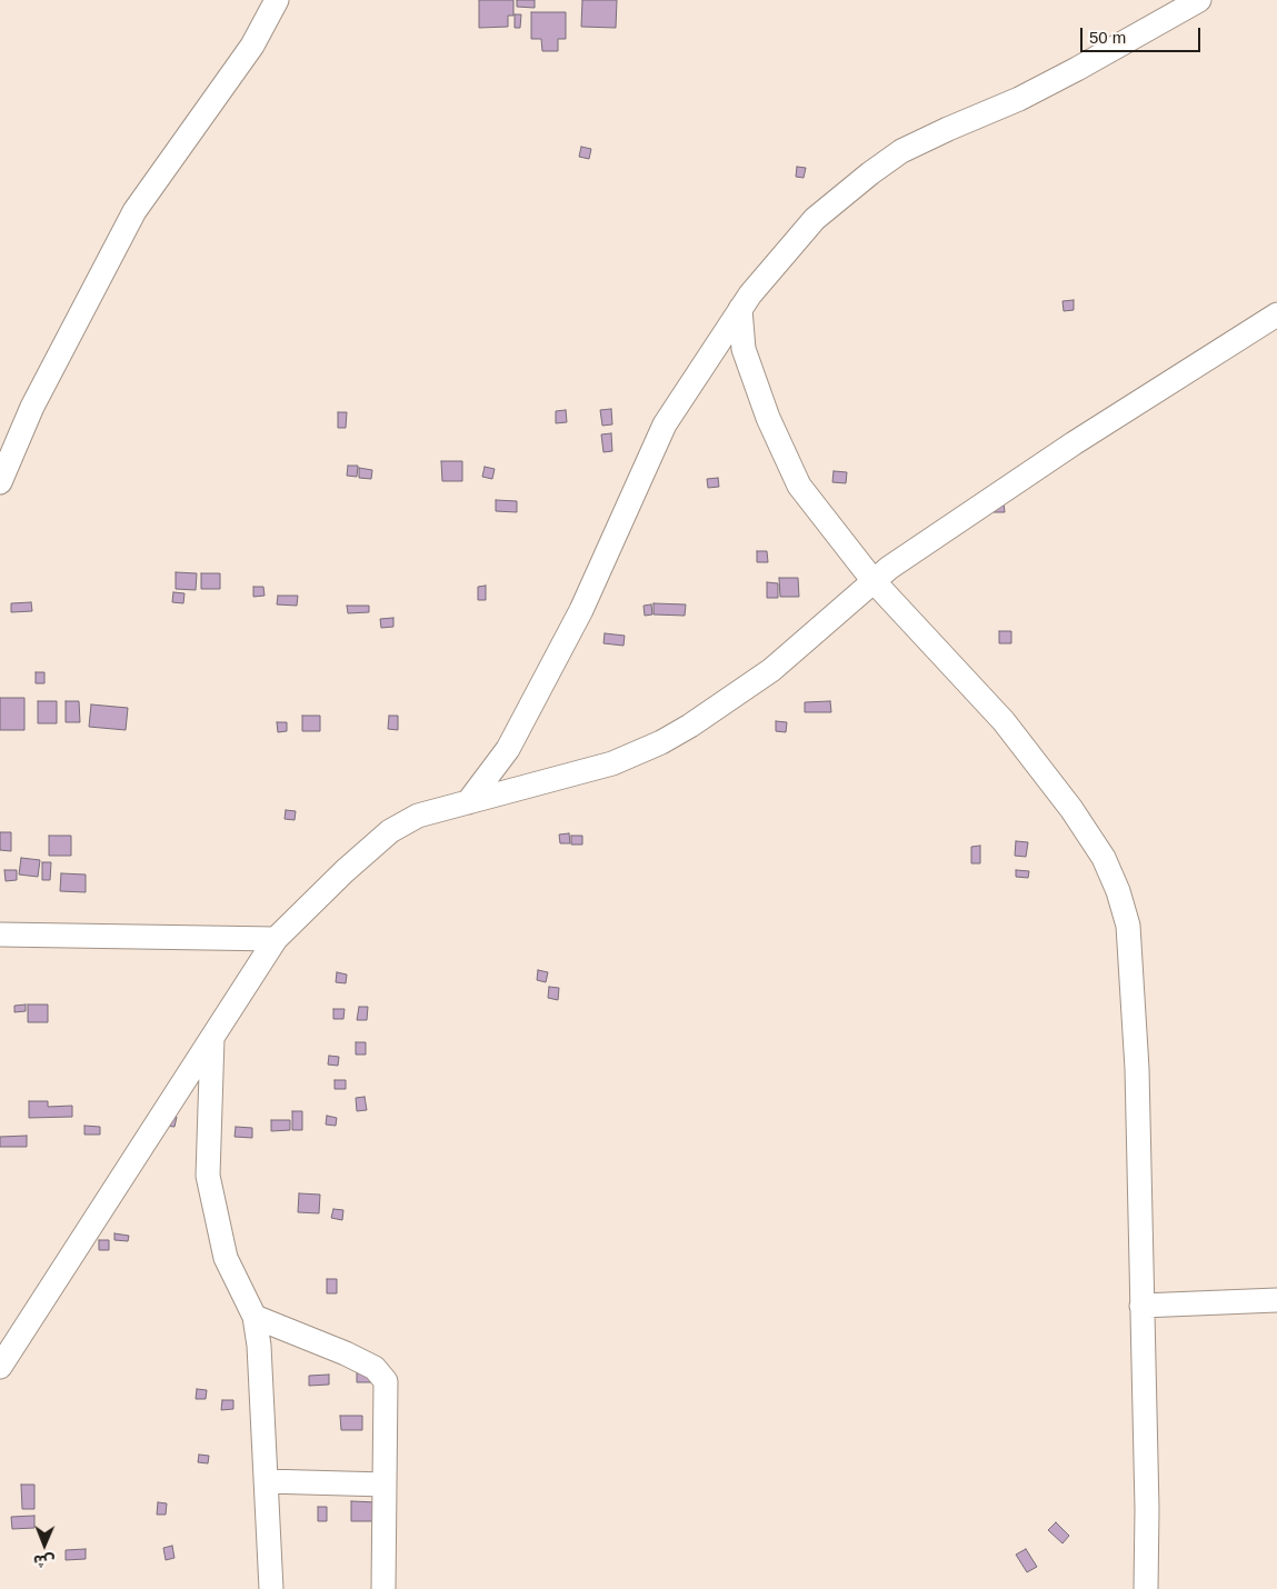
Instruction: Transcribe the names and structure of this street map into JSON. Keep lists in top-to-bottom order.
{
  "scale_bar": "50 m",
  "north": "bottom"
}
